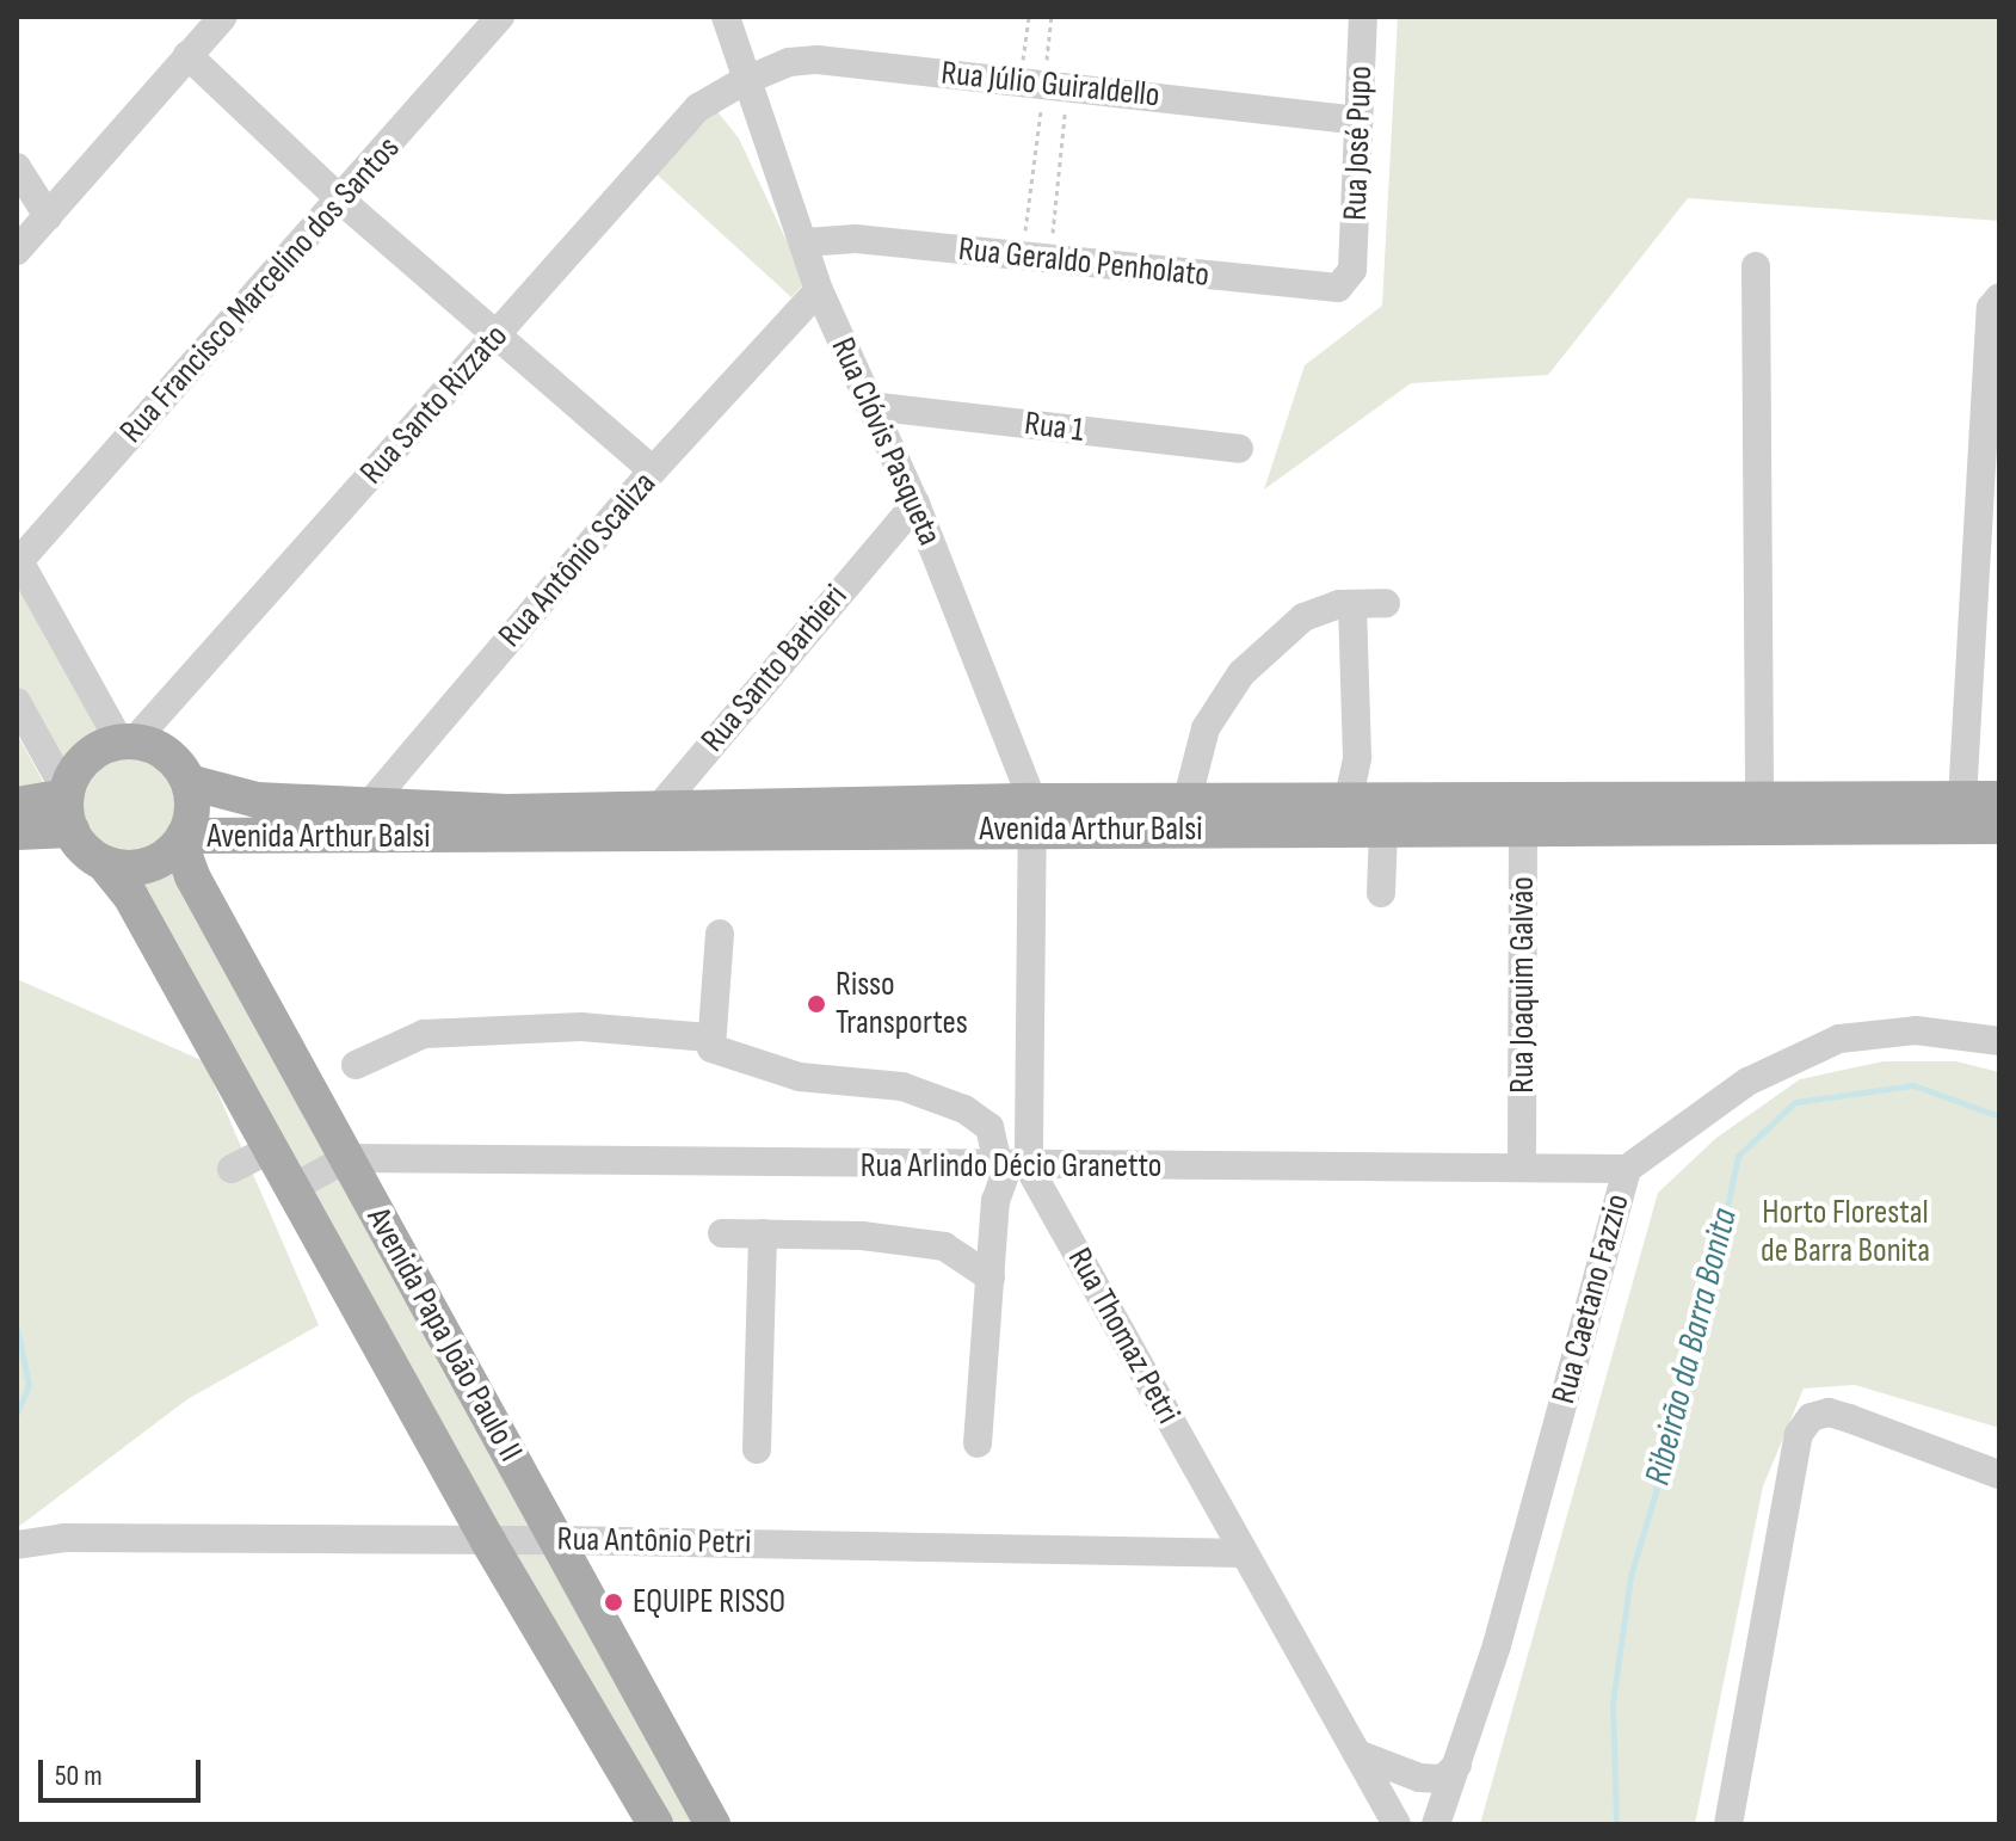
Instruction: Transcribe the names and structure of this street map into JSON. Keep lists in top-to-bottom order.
{
  "streets": {
    "main road": ["Avenida Arthur Balsi", "Avenida Papa João Paulo II"],
    "street": [
      "Rua Júlio Guiraldello",
      "Rua José Pupo",
      "Rua Geraldo Penholato",
      "Rua Francisco Marcelino dos Santos",
      "Rua Santo Rizzato",
      "Rua 1",
      "Rua Clóvis Pasqueta",
      "Rua Antônio Scaliza",
      "Rua Santo Barbieri",
      "Rua Joaquim Galvão",
      "Rua Arlindo Décio Granetto",
      "Rua Caetano Fazzio",
      "Rua Thomaz Petri",
      "Rua Antônio Petri"
    ]
  },
  "crossings": [
    ["Rua Júlio Guiraldello", "Rua José Pupo"],
    ["Rua Júlio Guiraldello", "Rua Santo Rizzato"],
    ["Rua Júlio Guiraldello", "Rua Clóvis Pasqueta"],
    ["Rua José Pupo", "Rua Geraldo Penholato"],
    ["Rua Geraldo Penholato", "Rua Clóvis Pasqueta"],
    ["Rua Santo Rizzato", "Rua Clóvis Pasqueta"],
    ["Rua Santo Rizzato", "Avenida Arthur Balsi"],
    ["Rua Santo Rizzato", "Avenida Papa João Paulo II"],
    ["Rua 1", "Rua Clóvis Pasqueta"],
    ["Rua Clóvis Pasqueta", "Rua Antônio Scaliza"],
    ["Rua Clóvis Pasqueta", "Rua Santo Barbieri"],
    ["Rua Clóvis Pasqueta", "Avenida Arthur Balsi"],
    ["Rua Clóvis Pasqueta", "Rua Thomaz Petri"],
    ["Rua Antônio Scaliza", "Avenida Arthur Balsi"],
    ["Rua Santo Barbieri", "Avenida Arthur Balsi"],
    ["Avenida Arthur Balsi", "Rua Joaquim Galvão"],
    ["Avenida Arthur Balsi", "Avenida Papa João Paulo II"],
    ["Avenida Arthur Balsi", "Rua Thomaz Petri"],
    ["Rua Joaquim Galvão", "Rua Arlindo Décio Granetto"],
    ["Rua Arlindo Décio Granetto", "Rua Caetano Fazzio"],
    ["Rua Arlindo Décio Granetto", "Avenida Papa João Paulo II"],
    ["Rua Arlindo Décio Granetto", "Rua Thomaz Petri"],
    ["Avenida Papa João Paulo II", "Rua Antônio Petri"],
    ["Rua Thomaz Petri", "Rua Antônio Petri"]
  ],
  "water": ["Ribeirão da Barra Bonita"],
  "parks": ["Horto Florestal de Barra Bonita"],
  "places": ["Risso Transportes", "EQUIPE RISSO"],
  "scale_bar": "50 m"
}
